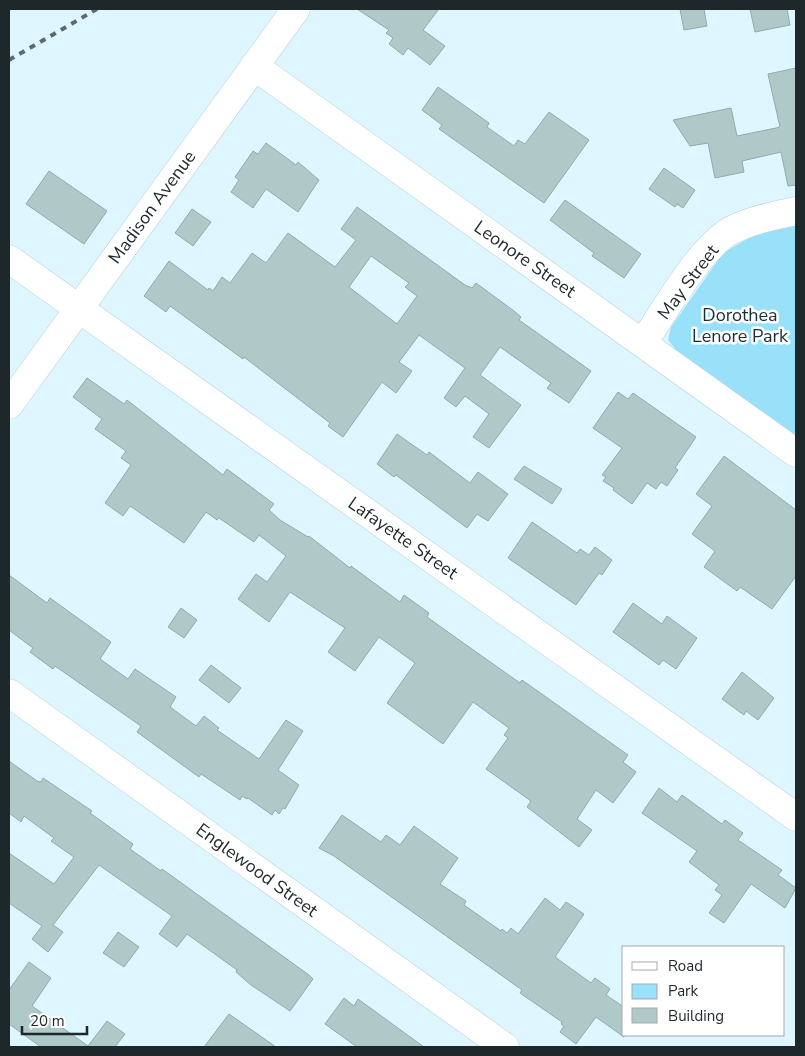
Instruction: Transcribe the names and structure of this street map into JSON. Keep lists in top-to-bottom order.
{
  "streets": {
    "street": [
      "Madison Avenue",
      "Leonore Street",
      "May Street",
      "Lafayette Street",
      "Englewood Street"
    ]
  },
  "crossings": [
    ["Madison Avenue", "Leonore Street"],
    ["Madison Avenue", "Lafayette Street"],
    ["Leonore Street", "May Street"]
  ],
  "parks": ["Dorothea Lenore Park"],
  "legend": ["Road", "Park", "Building"],
  "scale_bar": "20 m"
}
